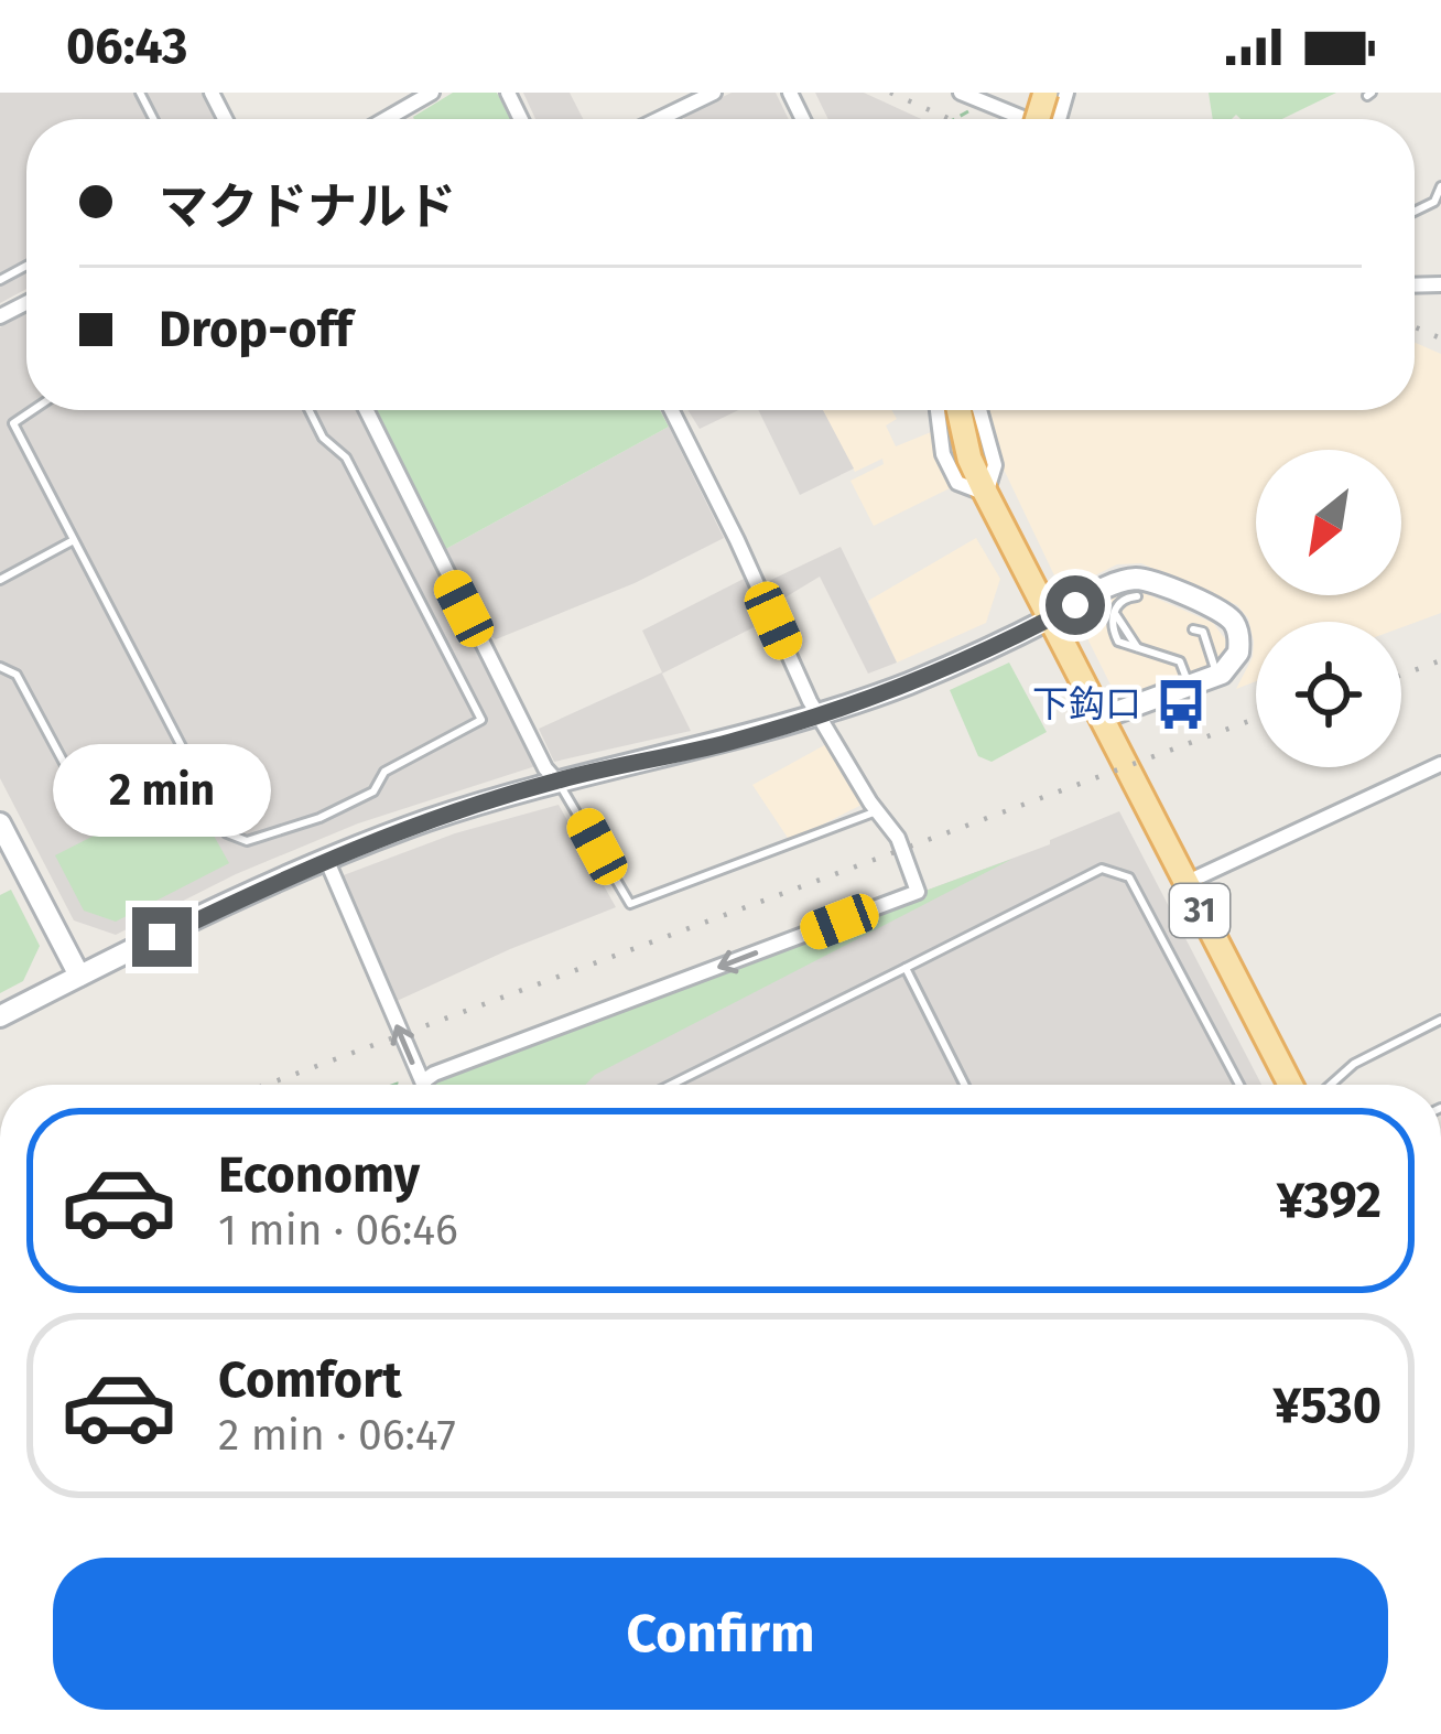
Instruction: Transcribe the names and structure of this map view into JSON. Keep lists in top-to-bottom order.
{
  "streets": {
    "main road": ["31"]
  },
  "places": {
    "bus stop": ["下鈎口"]
  },
  "north": "bottom left",
  "page": {
    "status": "06:43",
    "banner": ["マクドナルド", "Drop-off"],
    "bubble": "2 min",
    "list": [
      {
        "name": "Economy",
        "note": "1 min · 06:46",
        "value": "¥392"
      },
      {
        "name": "Comfort",
        "note": "2 min · 06:47",
        "value": "¥530"
      }
    ],
    "buttons": "Confirm"
  }
}
